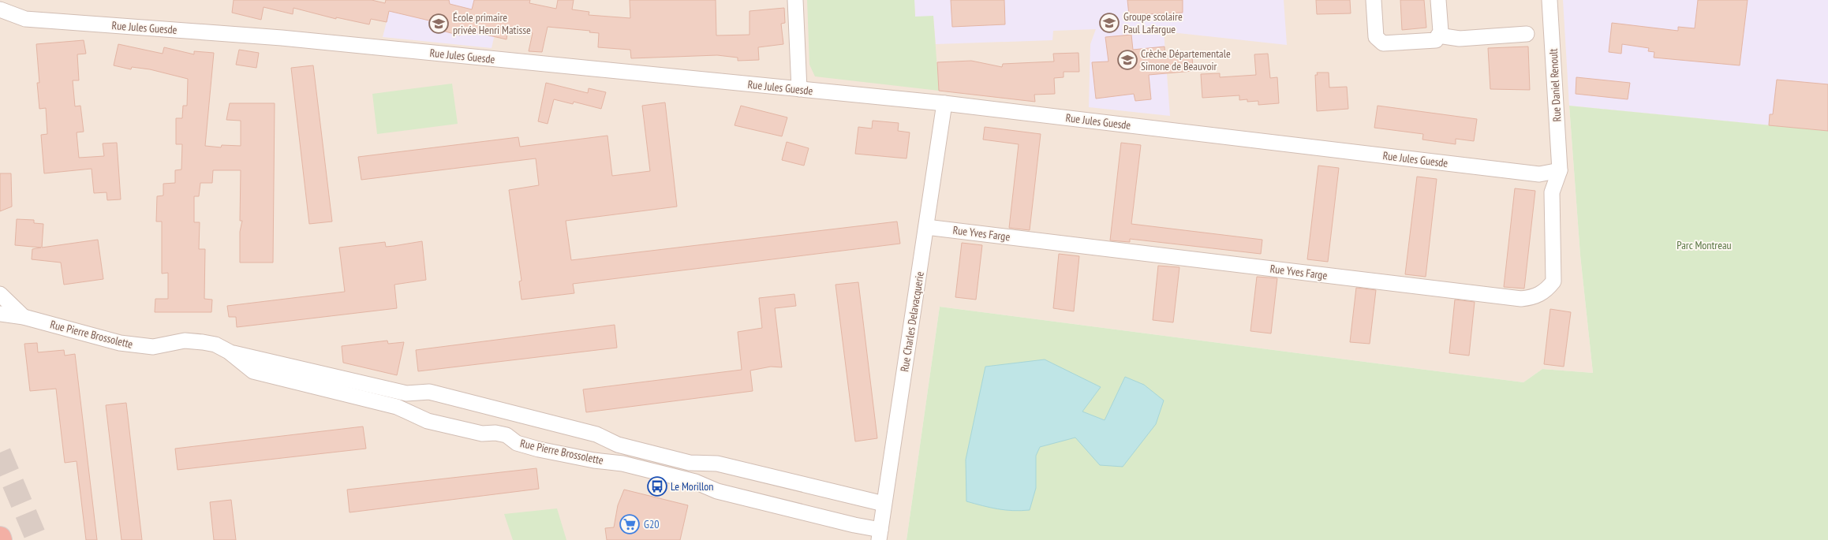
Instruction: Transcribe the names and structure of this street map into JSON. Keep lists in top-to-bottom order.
{
  "streets": {
    "street": [
      "Rue Jules Guesde",
      "Rue Daniel Renoult",
      "Rue Yves Farge",
      "Rue Charles Delavacquerie",
      "Rue Pierre Brossolette"
    ]
  },
  "crossings": [
    ["Rue Jules Guesde", "Rue Daniel Renoult"],
    ["Rue Jules Guesde", "Rue Yves Farge"],
    ["Rue Jules Guesde", "Rue Charles Delavacquerie"],
    ["Rue Daniel Renoult", "Rue Yves Farge"],
    ["Rue Yves Farge", "Rue Charles Delavacquerie"],
    ["Rue Charles Delavacquerie", "Rue Pierre Brossolette"]
  ],
  "parks": ["Parc Montreau"],
  "places": {
    "school or university": ["Groupe scolaire Paul Lafargue", "École primaire privée Henri Matisse", "Crèche Départementale Simone de Beauvoir"],
    "bus stop": ["Le Morillon"],
    "supermarket": ["G20"]
  }
}
